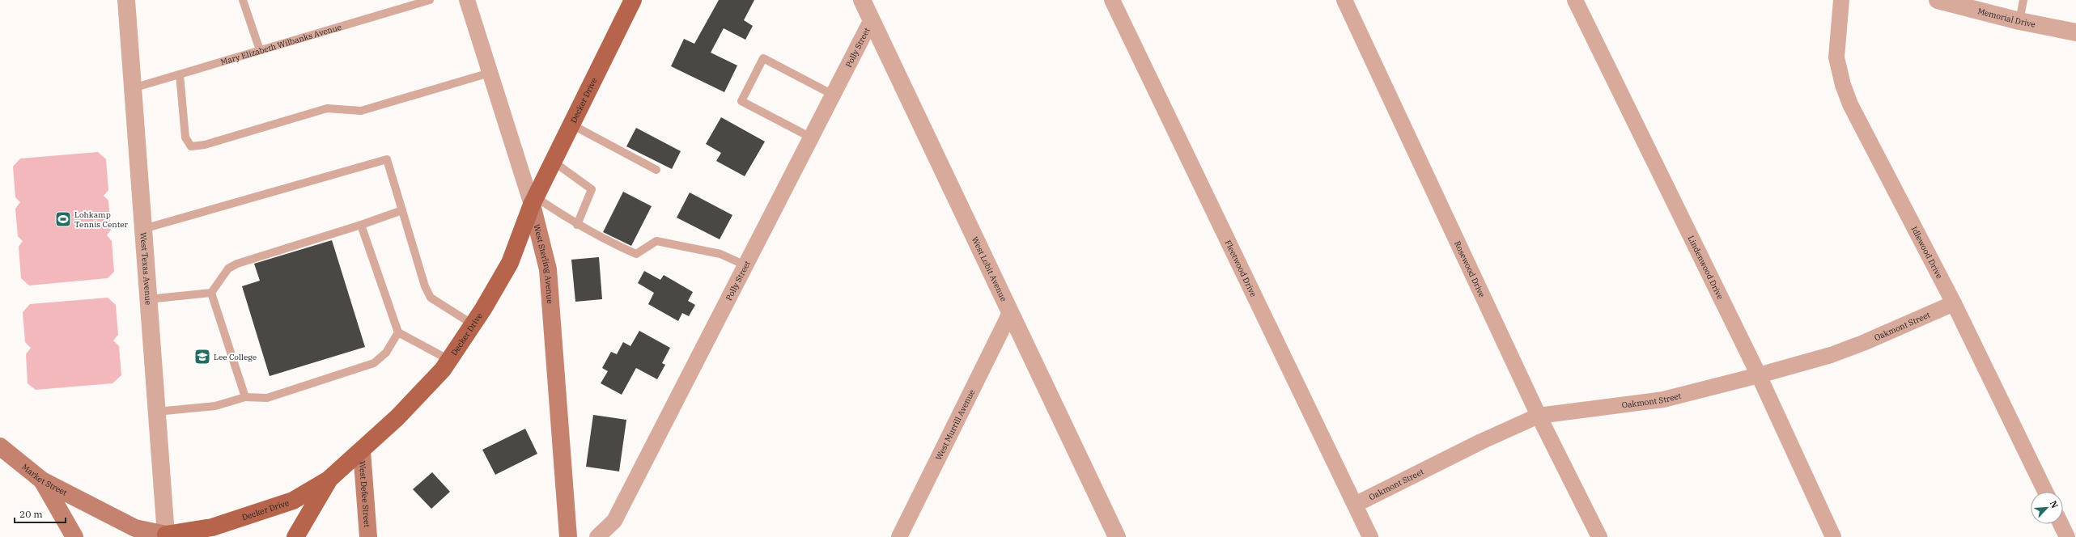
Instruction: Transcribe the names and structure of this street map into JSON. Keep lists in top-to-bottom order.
{
  "streets": {
    "main road": [
      "Decker Drive",
      "West Sterling Avenue",
      "Market Street",
      "West Defee Street"
    ],
    "street": [
      "Memorial Drive",
      "Polly Street",
      "Idlewood Drive",
      "Lindenwood Drive",
      "West Texas Avenue",
      "West Lobit Avenue",
      "Fleetwood Drive",
      "Rosewood Drive",
      "Oakmont Street",
      "West Murrill Avenue"
    ],
    "lane": ["Mary Elizabeth Wilbanks Avenue"]
  },
  "crossings": [
    ["Mary Elizabeth Wilbanks Avenue", "West Texas Avenue"],
    ["Polly Street", "West Lobit Avenue"],
    ["Decker Drive", "West Sterling Avenue"],
    ["Decker Drive", "West Texas Avenue"],
    ["Decker Drive", "Market Street"],
    ["Decker Drive", "West Defee Street"],
    ["Idlewood Drive", "Oakmont Street"],
    ["Lindenwood Drive", "Oakmont Street"],
    ["West Texas Avenue", "Market Street"],
    ["West Lobit Avenue", "West Murrill Avenue"],
    ["Fleetwood Drive", "Oakmont Street"],
    ["Rosewood Drive", "Oakmont Street"]
  ],
  "places": {
    "sports": ["Lohkamp Tennis Center"],
    "school or university": ["Lee College"]
  },
  "scale_bar": "20 m",
  "north": "top right"
}
